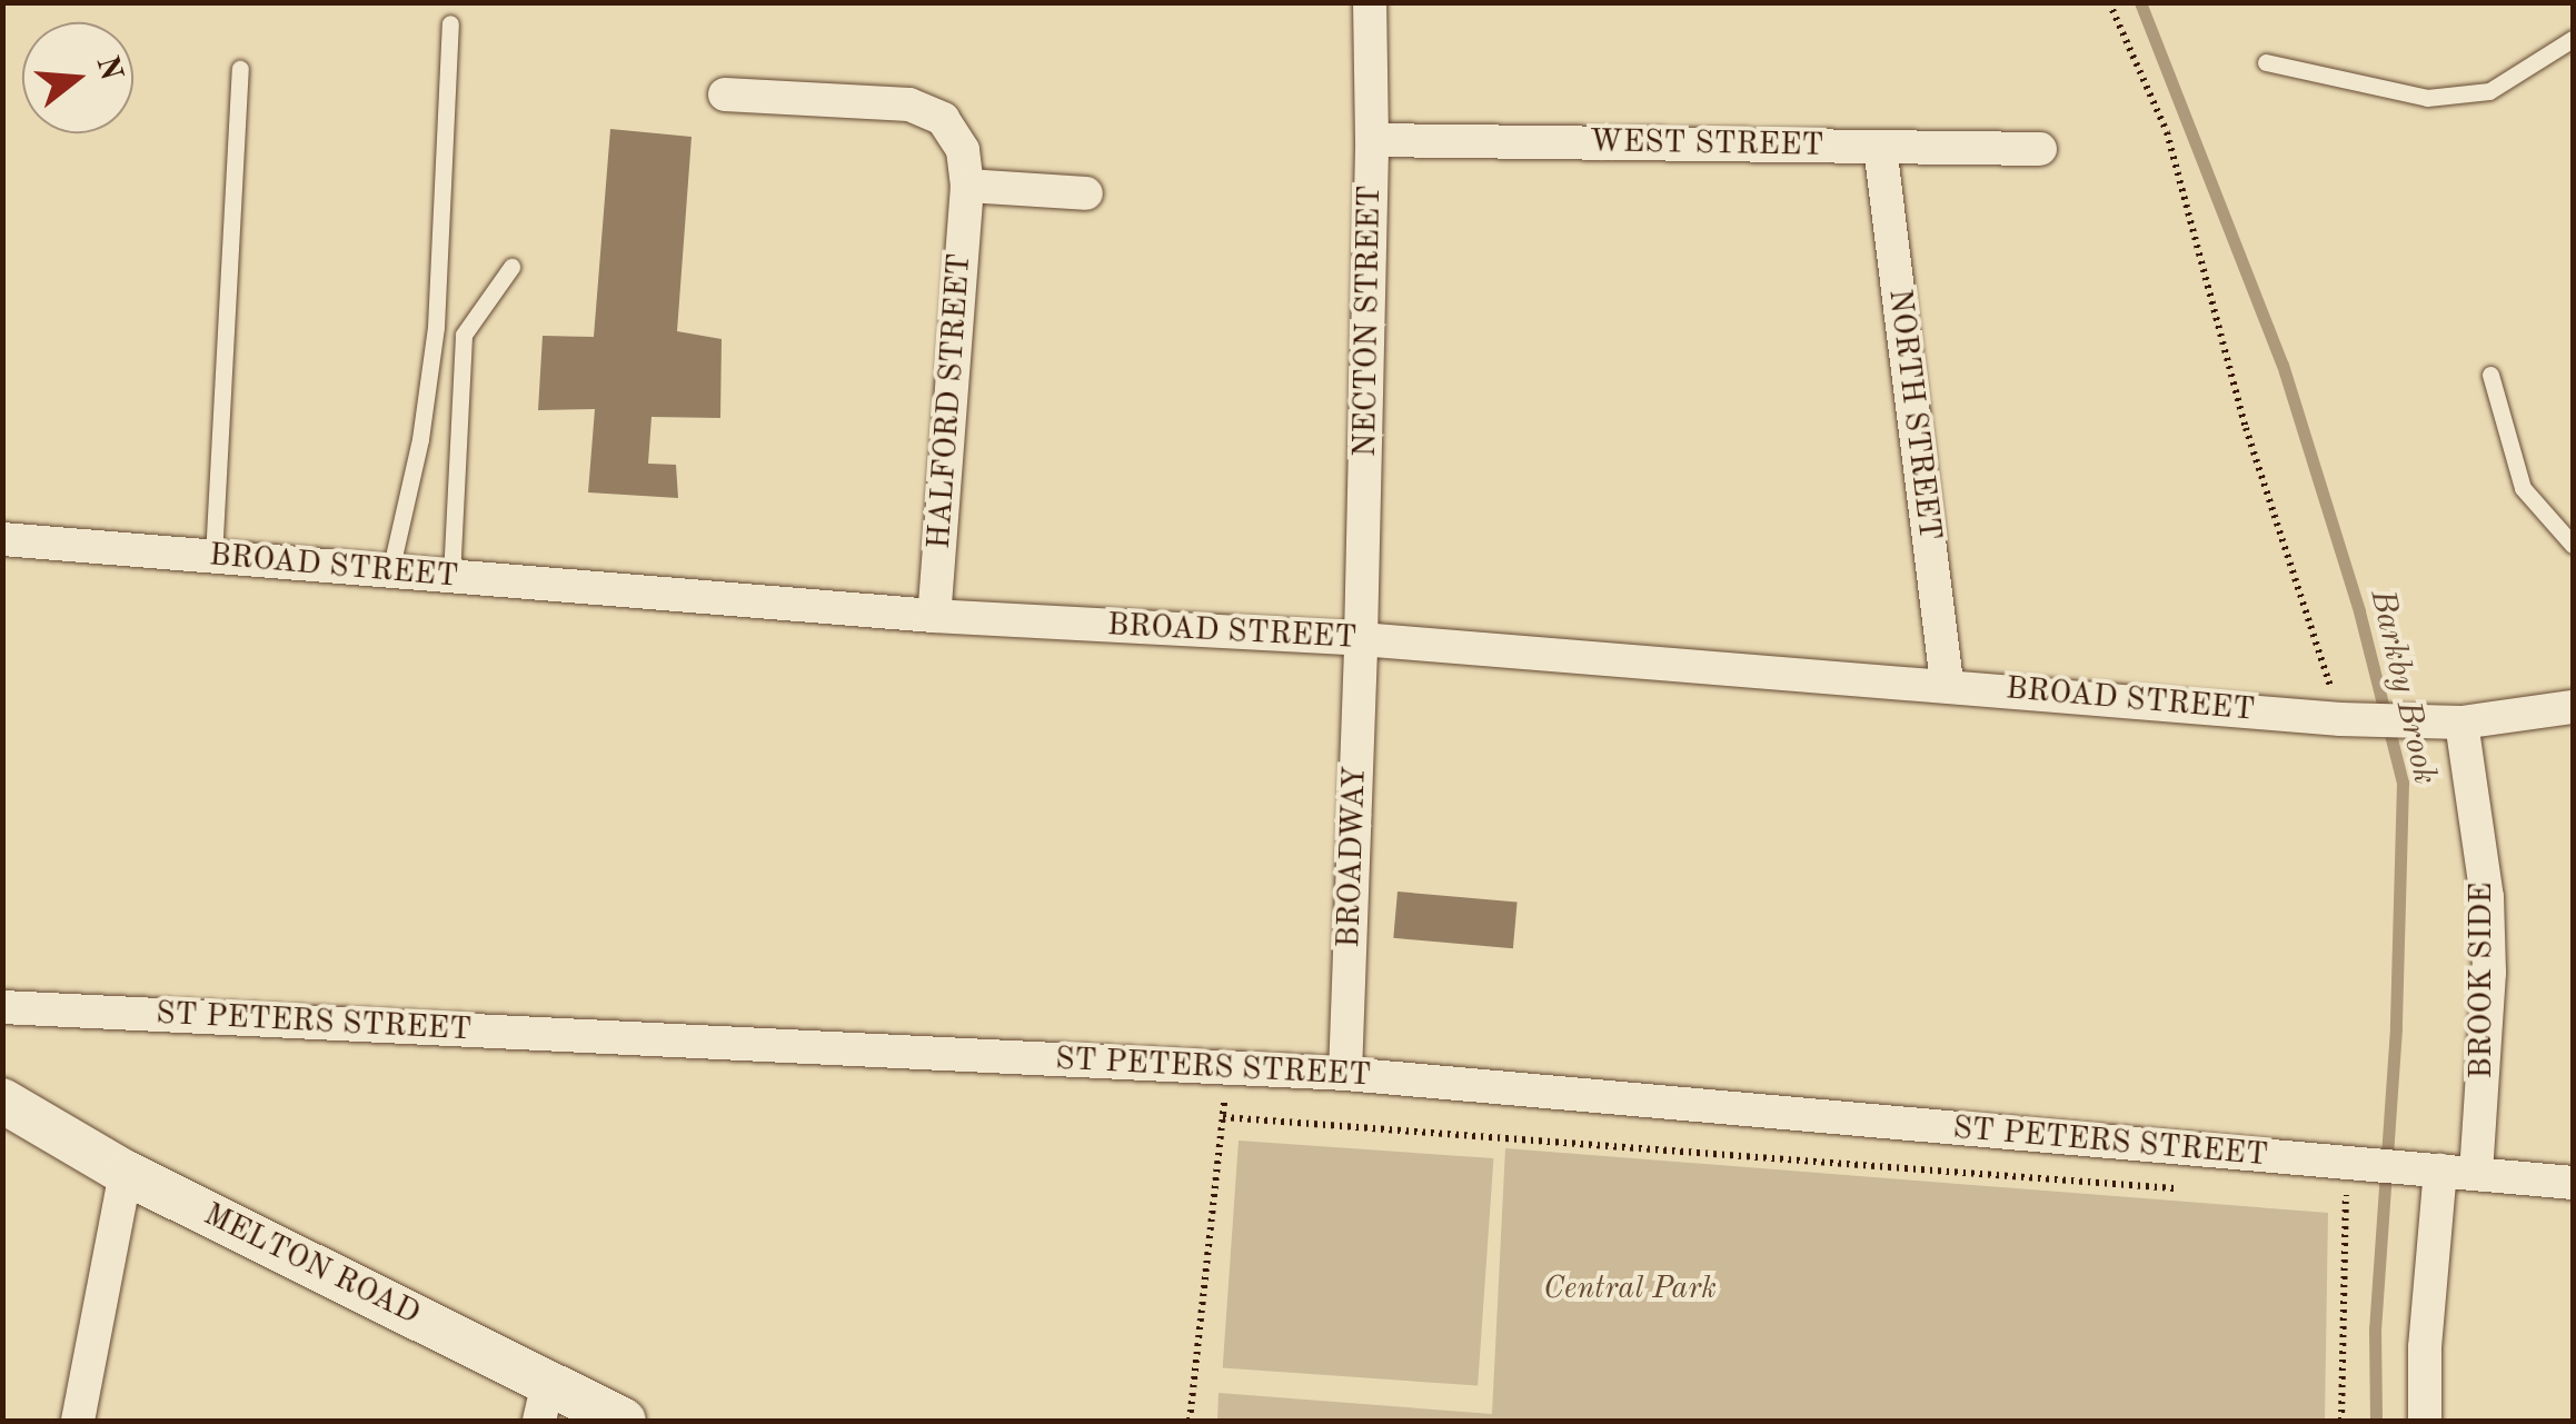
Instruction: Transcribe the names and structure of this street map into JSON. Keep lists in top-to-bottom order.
{
  "streets": {
    "street": [
      "WEST STREET",
      "NECTON STREET",
      "HALFORD STREET",
      "NORTH STREET",
      "BROAD STREET",
      "BROADWAY",
      "BROOK SIDE",
      "ST PETERS STREET",
      "MELTON ROAD"
    ]
  },
  "crossings": [
    ["WEST STREET", "NECTON STREET"],
    ["WEST STREET", "NORTH STREET"],
    ["NECTON STREET", "BROAD STREET"],
    ["NECTON STREET", "BROADWAY"],
    ["HALFORD STREET", "BROAD STREET"],
    ["NORTH STREET", "BROAD STREET"],
    ["BROAD STREET", "BROADWAY"],
    ["BROAD STREET", "BROOK SIDE"],
    ["BROADWAY", "ST PETERS STREET"],
    ["BROOK SIDE", "ST PETERS STREET"]
  ],
  "water": ["Barkby Brook"],
  "parks": ["Central Park"],
  "north": "right"
}
